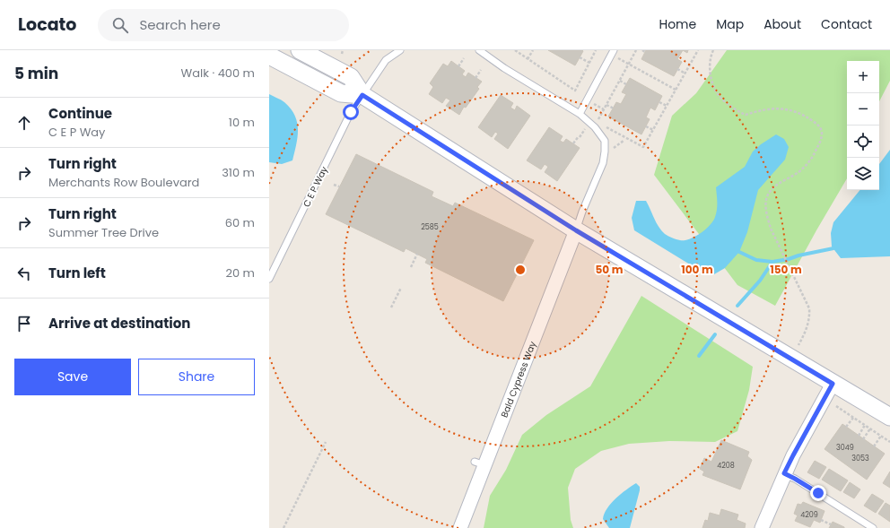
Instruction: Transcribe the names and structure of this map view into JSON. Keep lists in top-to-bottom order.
{
  "streets": {
    "street": ["Bald Cypress Way"],
    "lane": ["C E P Way"]
  },
  "house_numbers": [
    "2585",
    "3049",
    "3053",
    "4208",
    "4209"
  ],
  "page": {
    "header": "Locato",
    "search": "Search here",
    "nav": [
      "Home",
      "Map",
      "About",
      "Contact"
    ],
    "heading": ["5 min", "Walk · 400 m"],
    "map_buttons": ["+", "−"],
    "list": [
      ["Continue", "C E P Way", "10 m"],
      ["Turn right", "Merchants Row Boulevard", "310 m"],
      ["Turn right", "Summer Tree Drive", "60 m"],
      ["Turn left", "20 m"],
      "Arrive at destination"
    ],
    "buttons": ["Save", "Share"]
  },
  "rings": ["50 m", "100 m", "150 m"]
}
